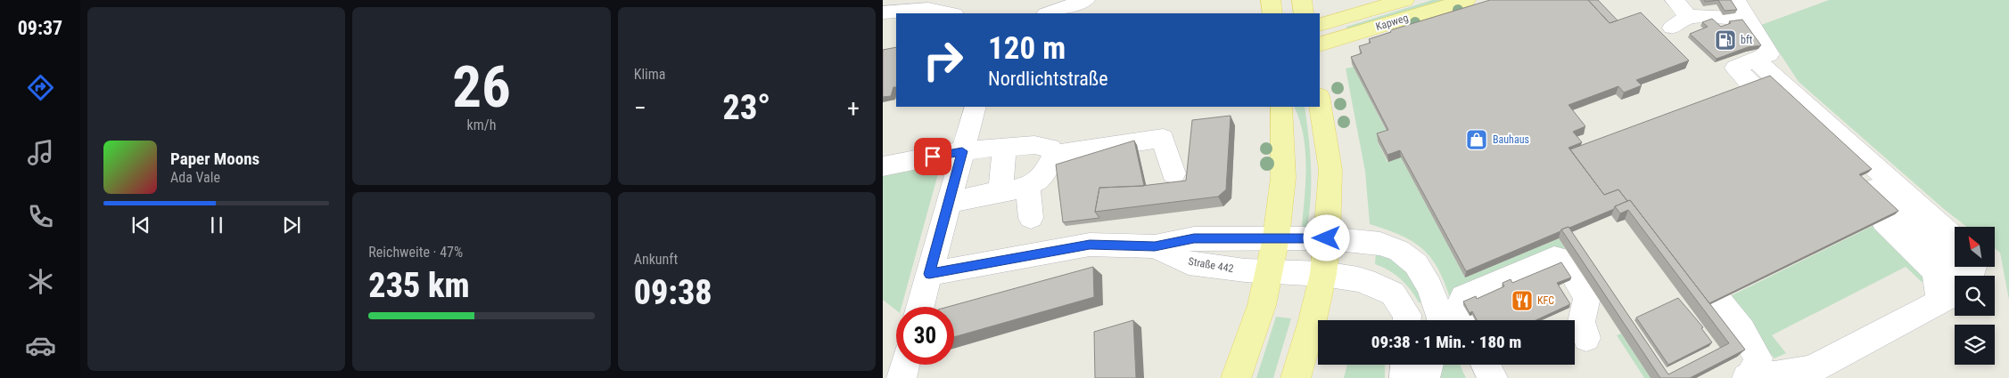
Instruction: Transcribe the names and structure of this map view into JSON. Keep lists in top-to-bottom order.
{
  "streets": {
    "main road": ["Kapweg"],
    "street": ["Straße 442"]
  },
  "places": {
    "fuel station": ["bft"],
    "shop": ["Bauhaus"],
    "restaurant": ["KFC"]
  },
  "north": "top left",
  "page": {
    "tabs": "09:37",
    "tile": [
      ["26", "km/h"],
      "Klima",
      ["Reichweite · 47%", "235 km"],
      ["Ankunft", "09:38"]
    ],
    "turn": ["120 m", "Nordlichtstraße"],
    "heat": ["−", "23°", "+"],
    "song": ["Paper Moons", "Ada Vale"],
    "limit": "30",
    "trip": "09:38 · 1 Min. · 180 m"
  }
}
